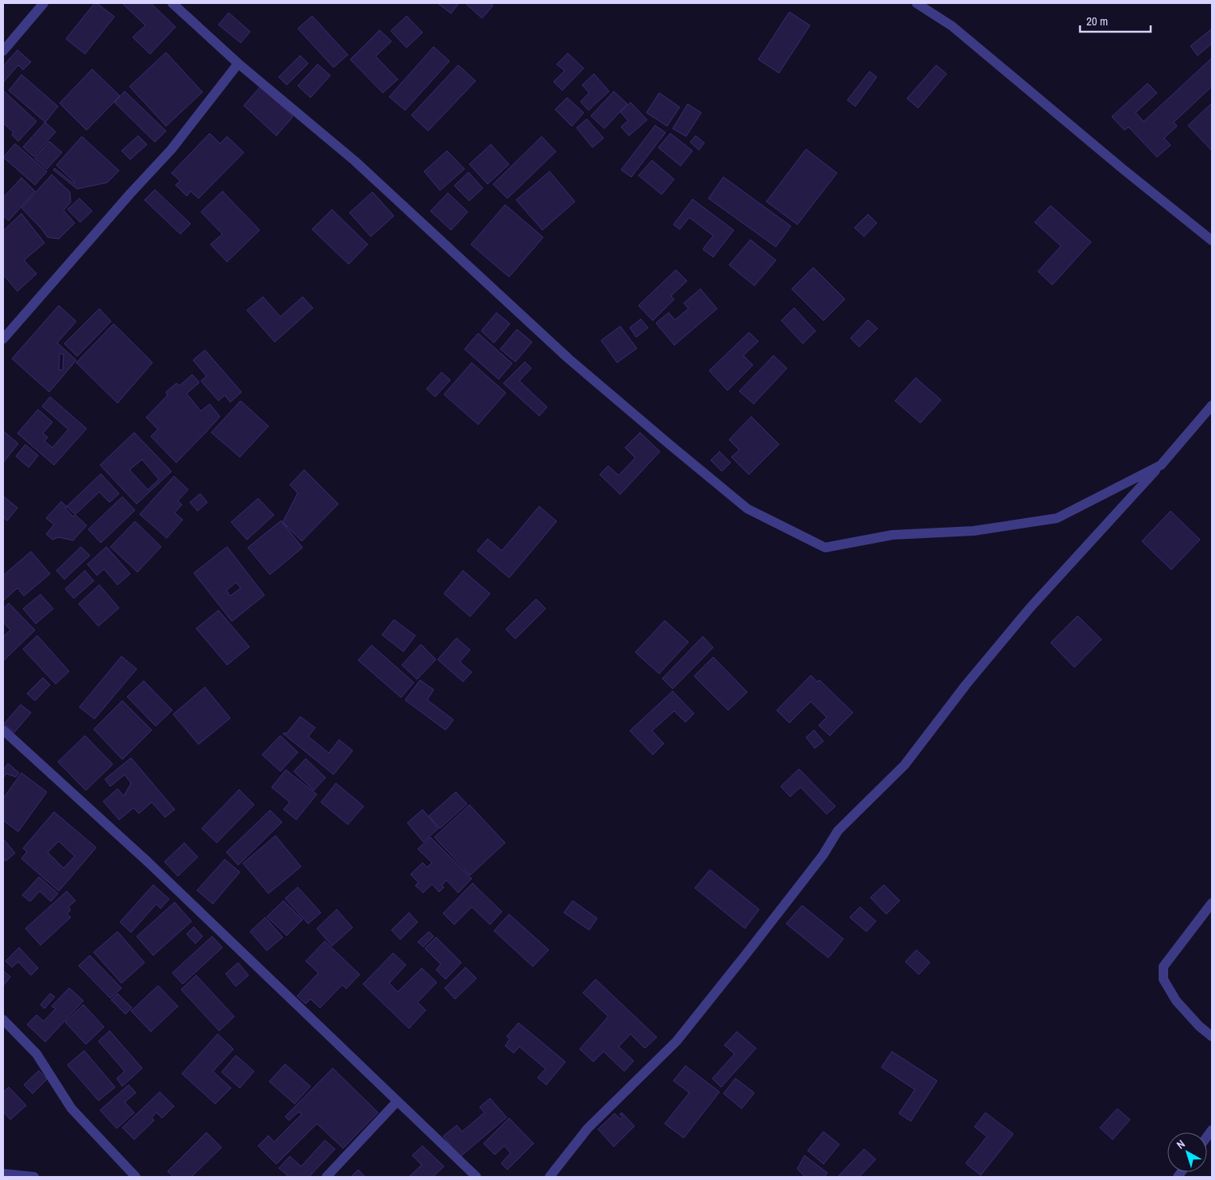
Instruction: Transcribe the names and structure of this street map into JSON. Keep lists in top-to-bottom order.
{
  "scale_bar": "20 m",
  "north": "top left"
}
